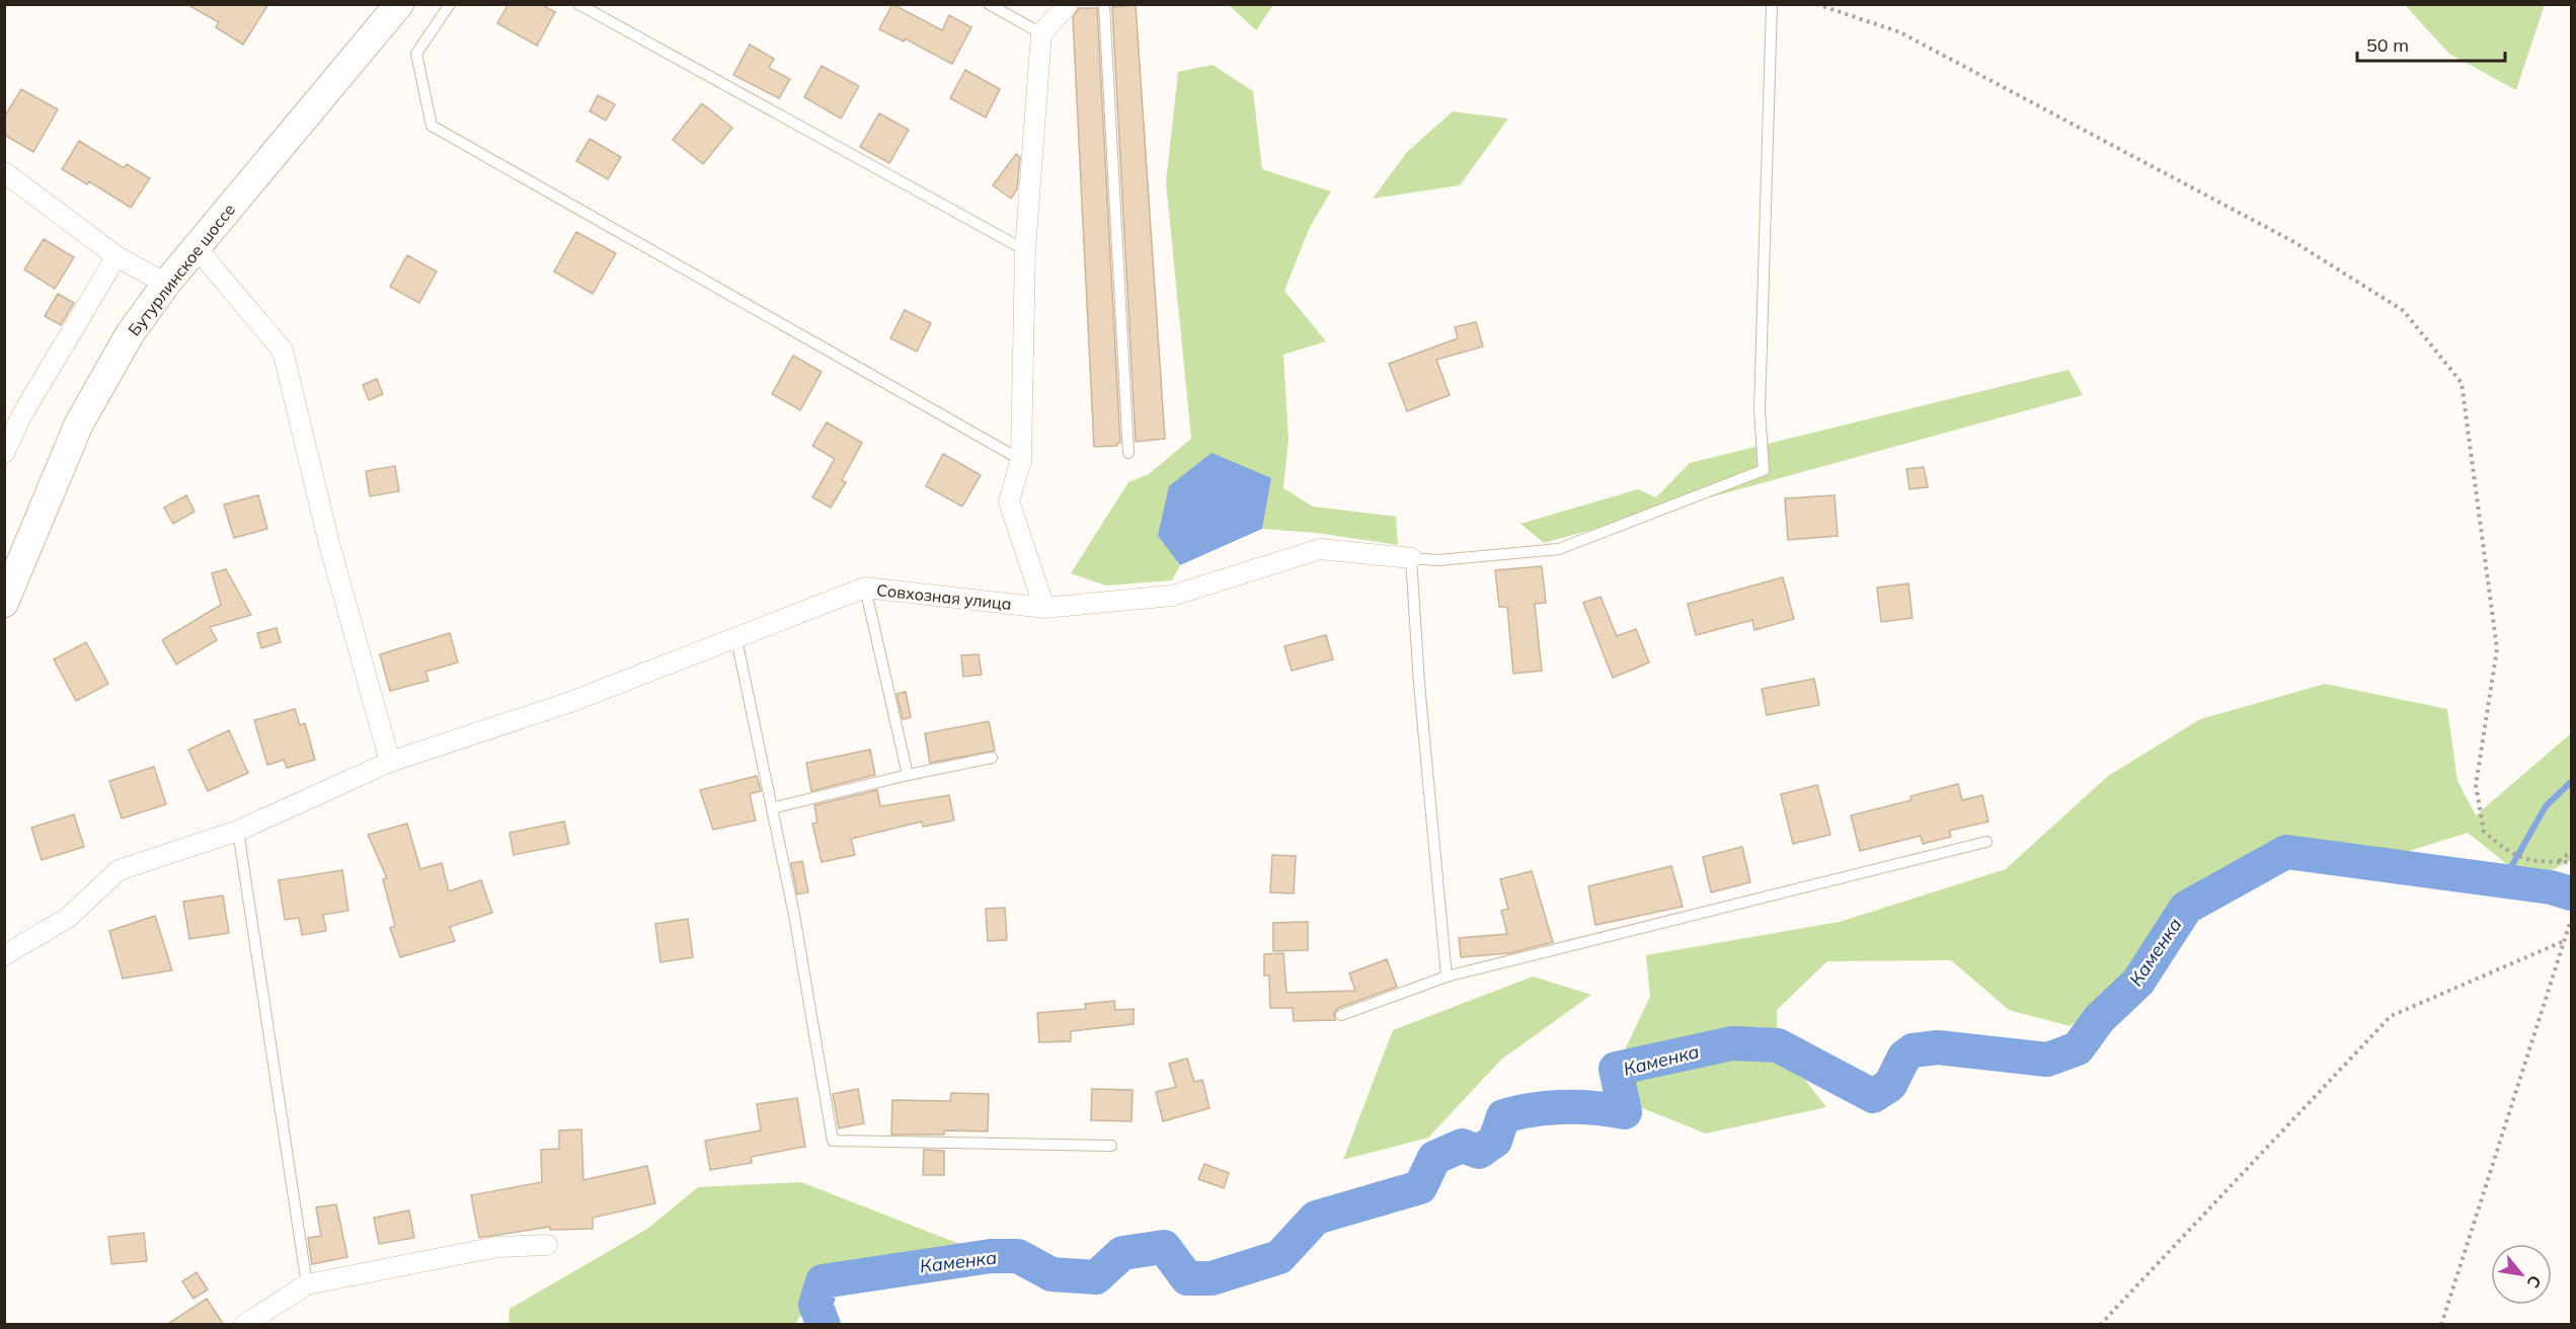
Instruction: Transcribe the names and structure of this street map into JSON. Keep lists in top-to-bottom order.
{
  "streets": {
    "main road": ["Бутурлинское шоссе"],
    "street": ["Совхозная улица"]
  },
  "water": ["Каменка"],
  "scale_bar": "50 m",
  "north": "bottom right"
}
